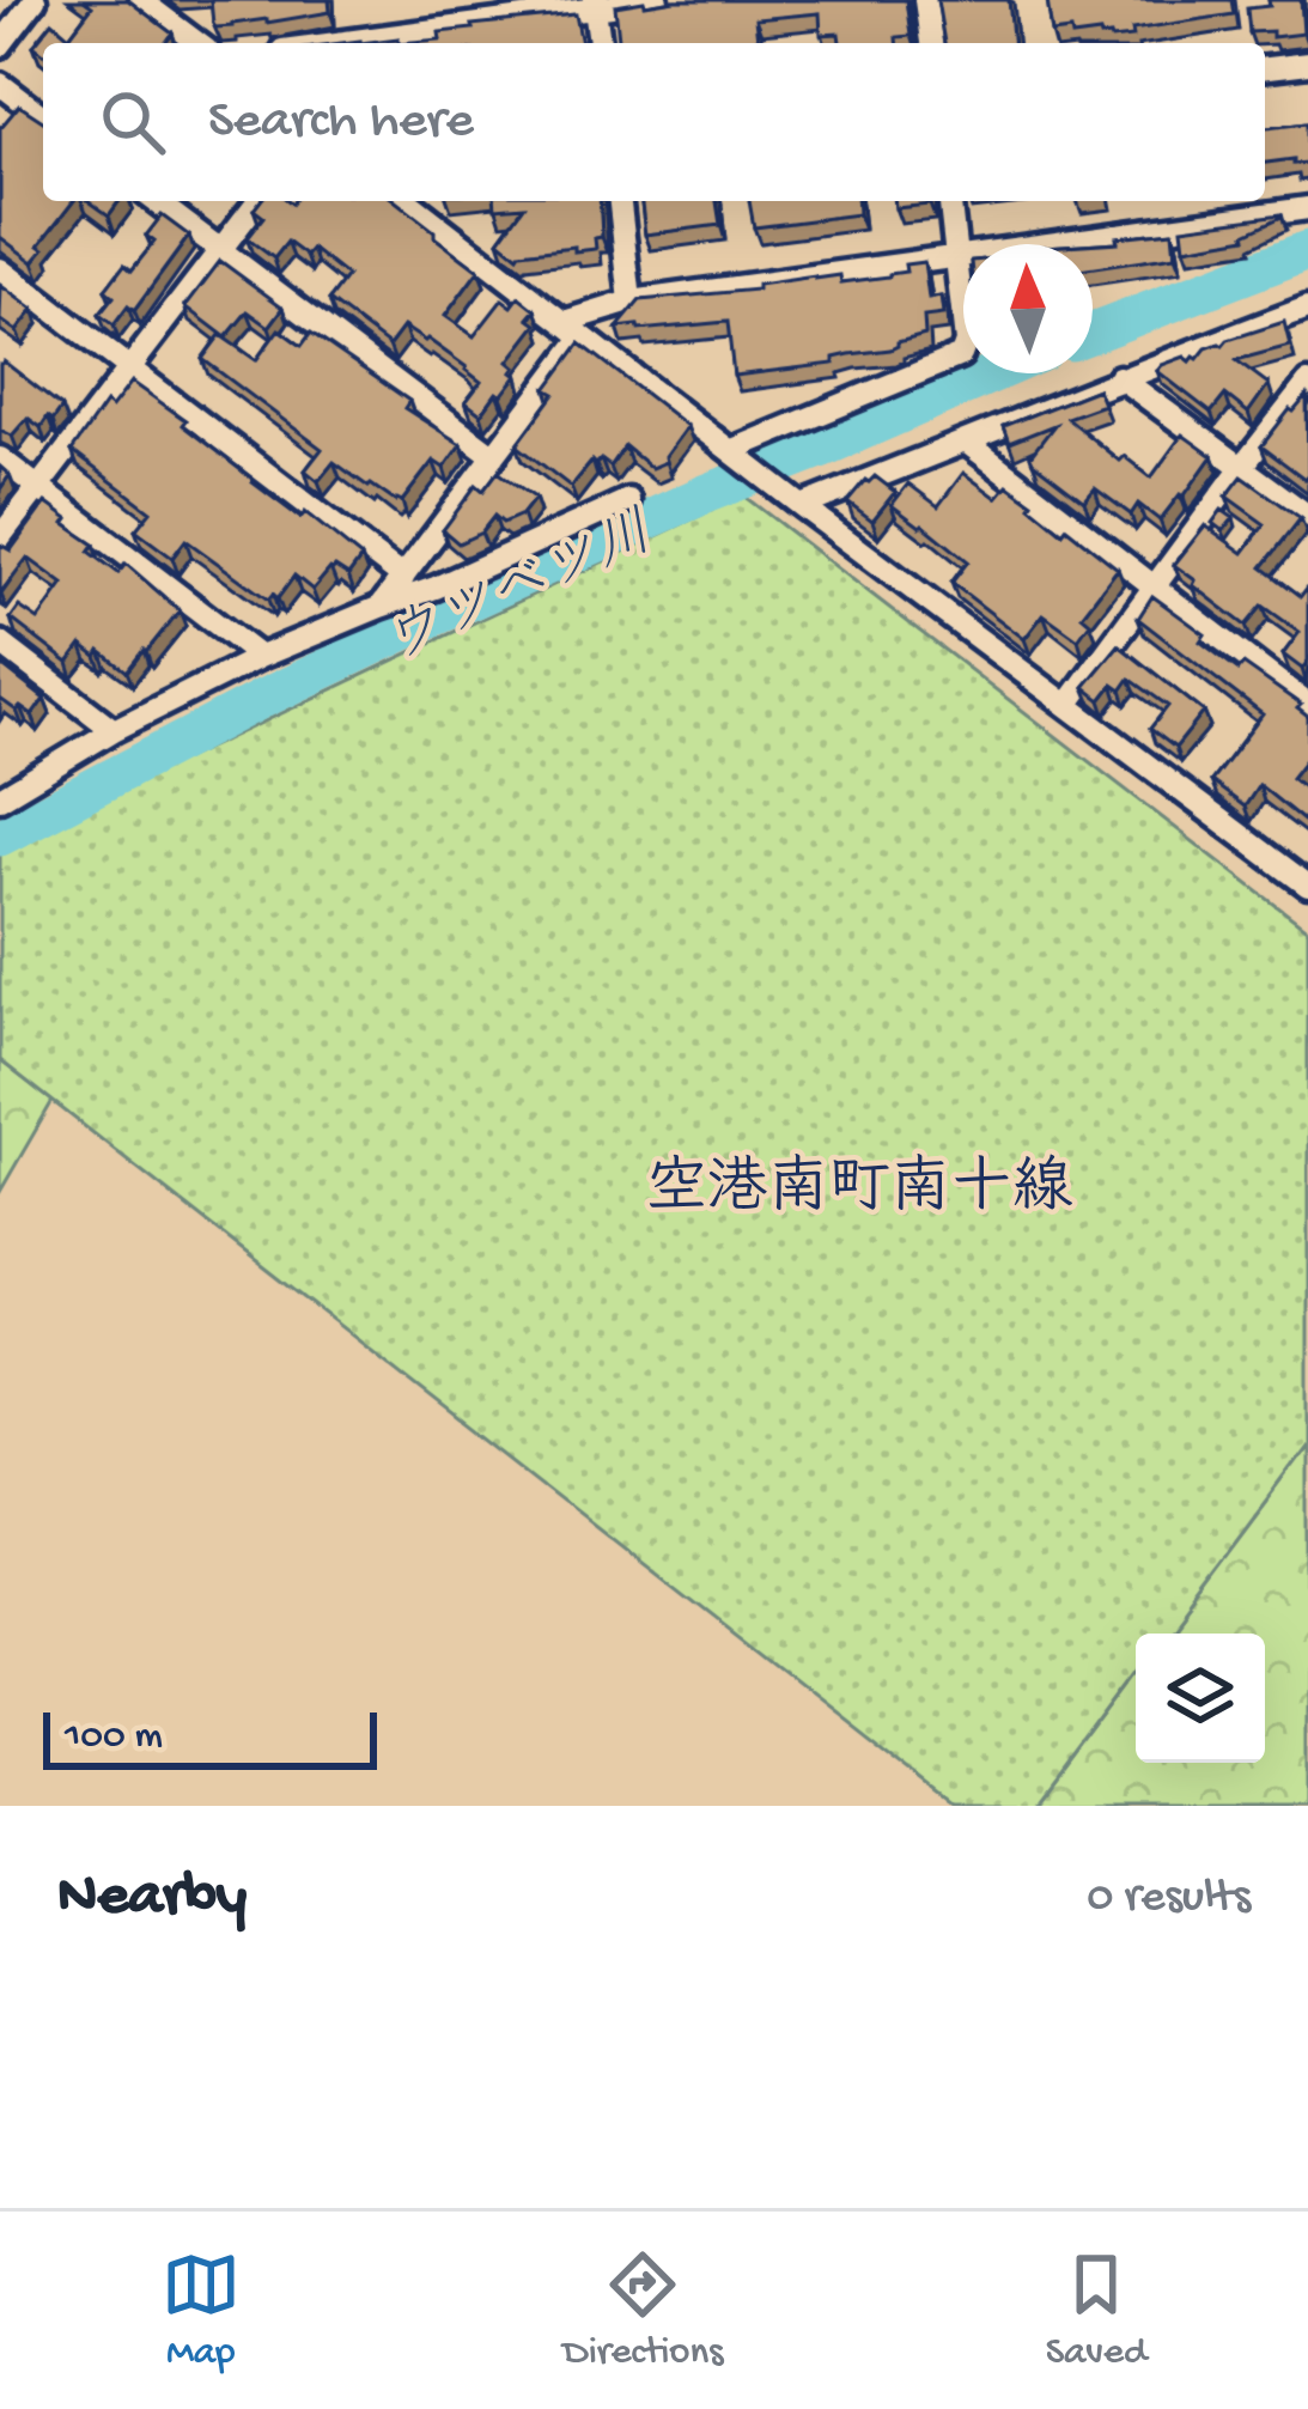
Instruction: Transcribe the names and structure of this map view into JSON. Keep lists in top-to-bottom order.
{
  "districts": ["空港南町南十線"],
  "water": ["ウツベツ川"],
  "scale_bar": "100 m",
  "north": "top",
  "page": {
    "search": "Search here",
    "scale": "100 m",
    "heading": ["Nearby", "0 results"],
    "nav": ["Map", "Directions", "Saved"]
  }
}
